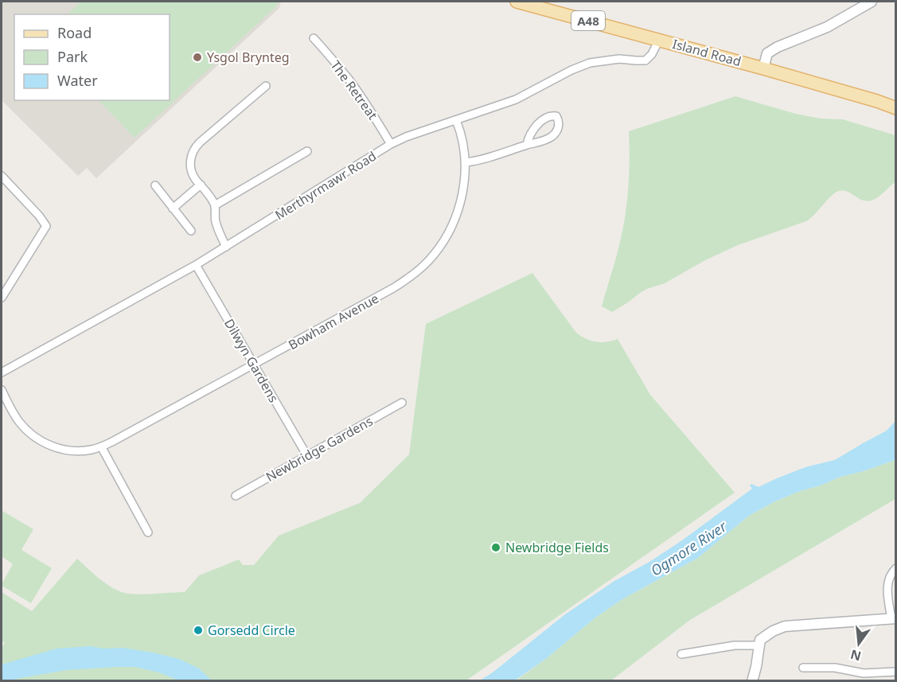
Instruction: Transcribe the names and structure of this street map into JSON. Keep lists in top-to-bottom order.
{
  "streets": {
    "main road": ["A48", "Island Road"],
    "street": [
      "The Retreat",
      "Merthyrmawr Road",
      "Bowham Avenue",
      "Dilwyn Gardens",
      "Newbridge Gardens"
    ]
  },
  "crossings": [
    ["Island Road", "Merthyrmawr Road"],
    ["The Retreat", "Merthyrmawr Road"],
    ["Merthyrmawr Road", "Bowham Avenue"],
    ["Merthyrmawr Road", "Dilwyn Gardens"],
    ["Bowham Avenue", "Dilwyn Gardens"],
    ["Dilwyn Gardens", "Newbridge Gardens"]
  ],
  "water": ["Ogmore River"],
  "places": ["Ysgol Brynteg", "Newbridge Fields", "Gorsedd Circle"],
  "legend": ["Road", "Park", "Water"],
  "north": "bottom"
}
